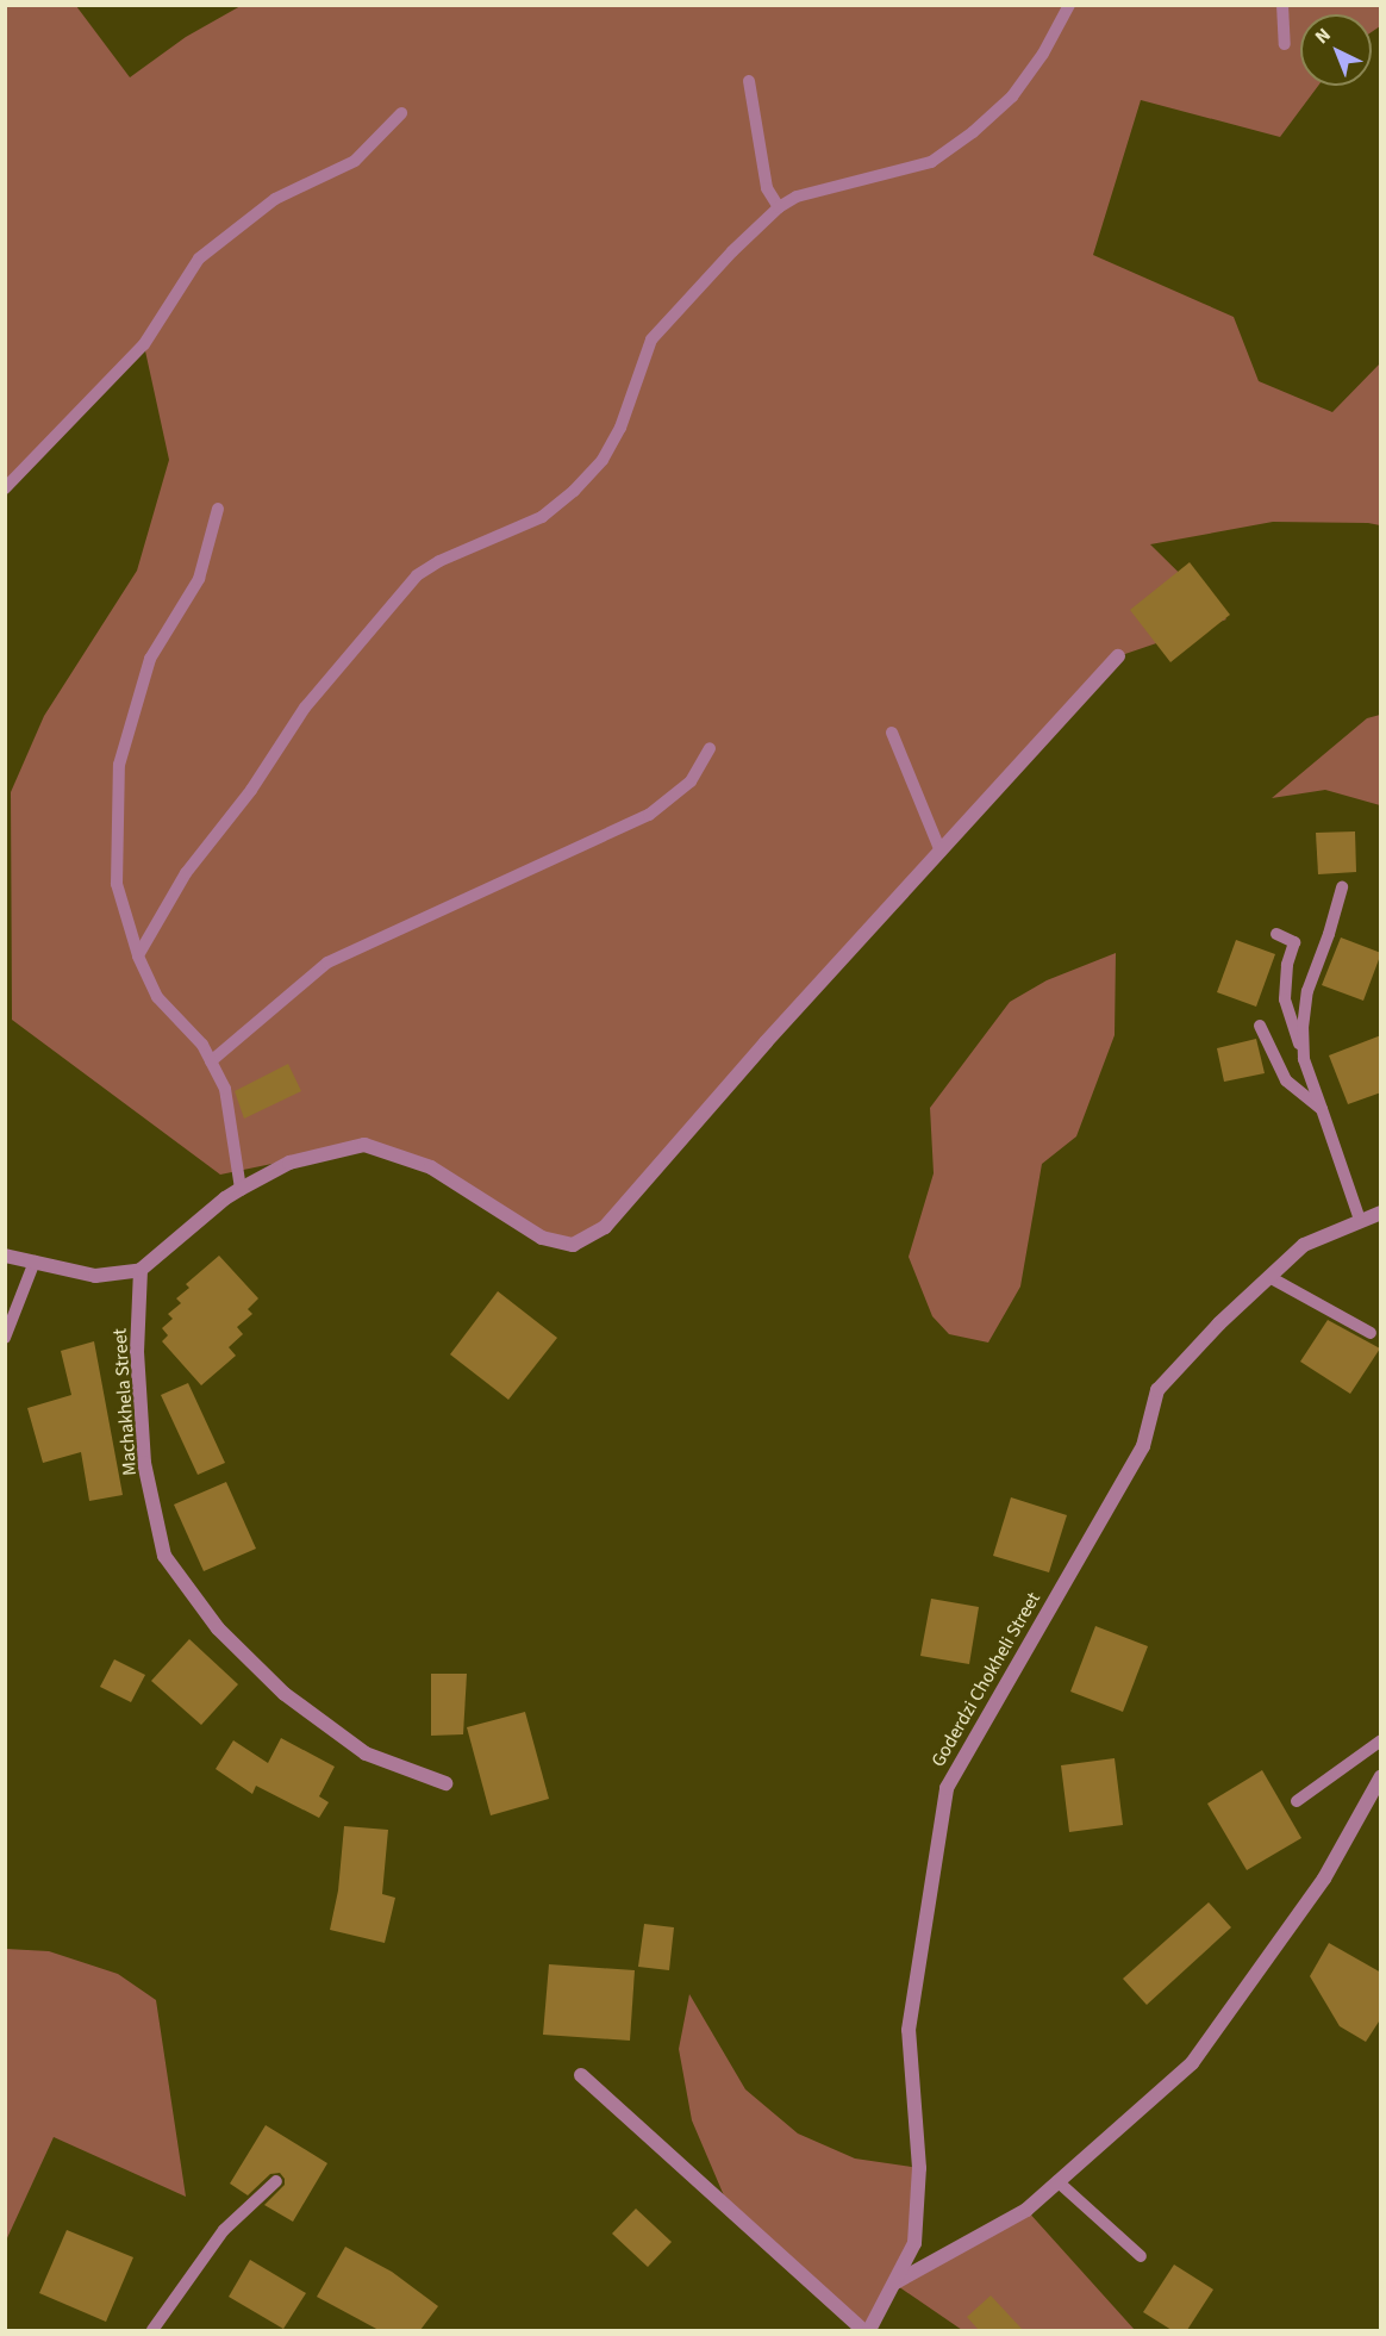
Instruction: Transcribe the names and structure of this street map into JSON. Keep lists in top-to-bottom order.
{
  "streets": {
    "street": ["Machakhela Street", "Goderdzi Chokheli Street"]
  },
  "north": "top left"
}
